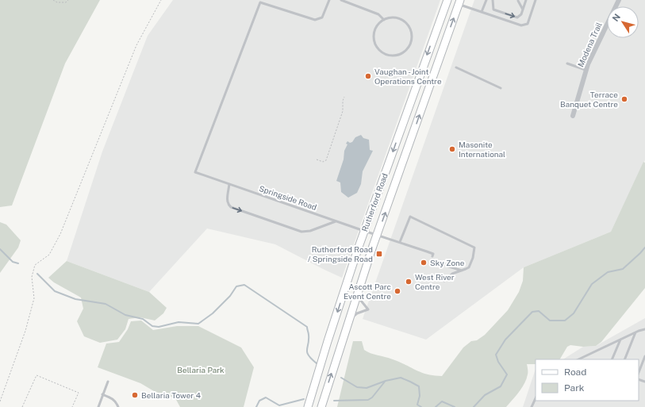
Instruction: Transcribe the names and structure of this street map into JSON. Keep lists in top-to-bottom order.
{
  "streets": {
    "main road": ["Rutherford Road"],
    "street": ["Modena Trail"],
    "lane": ["Springside Road"]
  },
  "crossings": [
    ["Springside Road", "Rutherford Road"]
  ],
  "parks": ["Bellaria Park"],
  "places": {
    "other": [
      "Vaughan - Joint Operations Centre",
      "Terrace Banquet Centre",
      "Masonite International",
      "Sky Zone",
      "West River Centre",
      "Ascott Parc Event Centre",
      "Bellaria Tower 4"
    ],
    "transit": ["Rutherford Road / Springside Road"]
  },
  "legend": ["Road", "Park"],
  "north": "top left"
}
